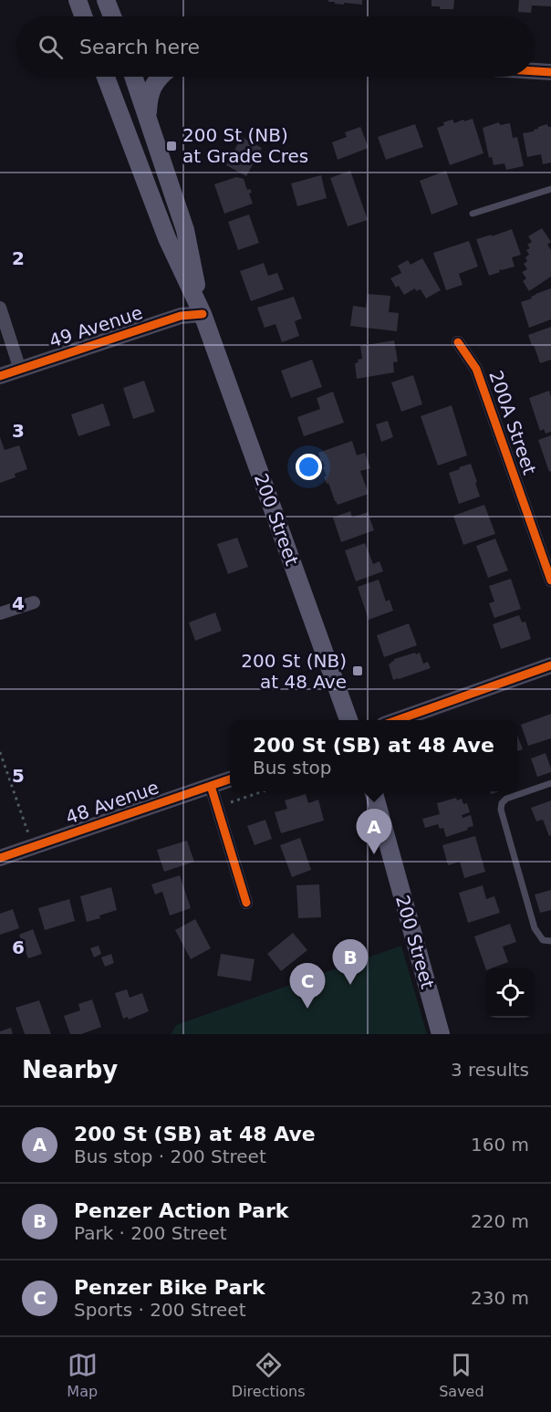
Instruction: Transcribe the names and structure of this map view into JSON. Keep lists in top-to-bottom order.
{
  "streets": {
    "main road": ["200 Street"],
    "street": ["49 Avenue", "200A Street", "48 Avenue"]
  },
  "crossings": [
    ["49 Avenue", "200 Street"]
  ],
  "places": {
    "transit": ["200 St (NB) at Grade Cres", "200 St (NB) at 48 Ave"]
  },
  "page": {
    "search": "Search here",
    "popup": ["200 St (SB) at 48 Ave", "Bus stop"],
    "pins": ["A", "B", "C"],
    "heading": ["Nearby", "3 results"],
    "list": [
      {
        "mark": "A",
        "name": "200 St (SB) at 48 Ave",
        "note": "Bus stop · 200 Street",
        "value": "160 m"
      },
      {
        "mark": "B",
        "name": "Penzer Action Park",
        "note": "Park · 200 Street",
        "value": "220 m"
      },
      {
        "mark": "C",
        "name": "Penzer Bike Park",
        "note": "Sports · 200 Street",
        "value": "230 m"
      }
    ],
    "nav": ["Map", "Directions", "Saved"]
  },
  "grid": {
    "rows": [
      "2",
      "3",
      "4",
      "5",
      "6"
    ]
  }
}
